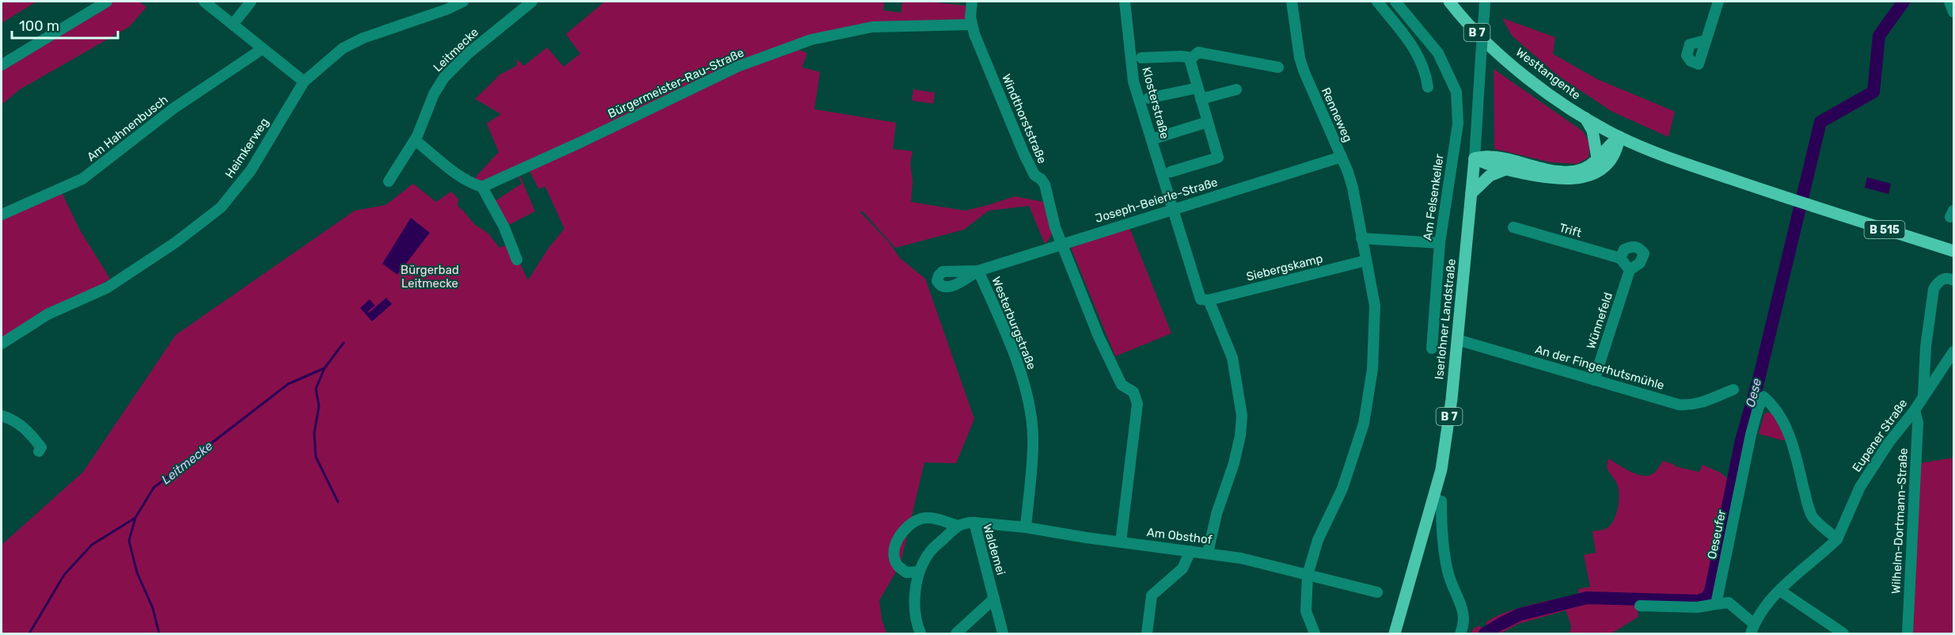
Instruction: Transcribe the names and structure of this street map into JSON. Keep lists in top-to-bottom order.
{
  "streets": {
    "main road": [
      "B 7",
      "Westtangente",
      "B 515",
      "Iserlohner Landstraße"
    ],
    "street": [
      "Leitmecke",
      "Bürgermeister-Rau-Straße",
      "Klosterstraße",
      "Renneweg",
      "Windthorststraße",
      "Am Hahnenbusch",
      "Heimkerweg",
      "Am Felsenkeller",
      "Joseph-Beierle-Straße",
      "Trift",
      "Siebergskamp",
      "Wünnefeld",
      "Westerburgstraße",
      "An der Fingerhutsmühle",
      "Eupener Straße",
      "Wilhelm-Dortmann-Straße",
      "Oeseufer",
      "Am Obsthof",
      "Waldemei"
    ]
  },
  "crossings": [
    ["Westtangente", "B 515"],
    ["Bürgermeister-Rau-Straße", "Windthorststraße"],
    ["Klosterstraße", "Joseph-Beierle-Straße"],
    ["Klosterstraße", "Siebergskamp"],
    ["Renneweg", "Joseph-Beierle-Straße"],
    ["Renneweg", "Siebergskamp"],
    ["Renneweg", "Am Obsthof"],
    ["Windthorststraße", "Joseph-Beierle-Straße"],
    ["Windthorststraße", "Am Obsthof"],
    ["Joseph-Beierle-Straße", "Westerburgstraße"],
    ["Trift", "Wünnefeld"],
    ["Iserlohner Landstraße", "An der Fingerhutsmühle"],
    ["Wünnefeld", "An der Fingerhutsmühle"],
    ["Westerburgstraße", "Am Obsthof"],
    ["Eupener Straße", "Wilhelm-Dortmann-Straße"],
    ["Eupener Straße", "Oeseufer"],
    ["Am Obsthof", "Waldemei"]
  ],
  "water": ["Oese", "Leitmecke"],
  "parks": ["Bürgerbad Leitmecke"],
  "scale_bar": "100 m"
}
